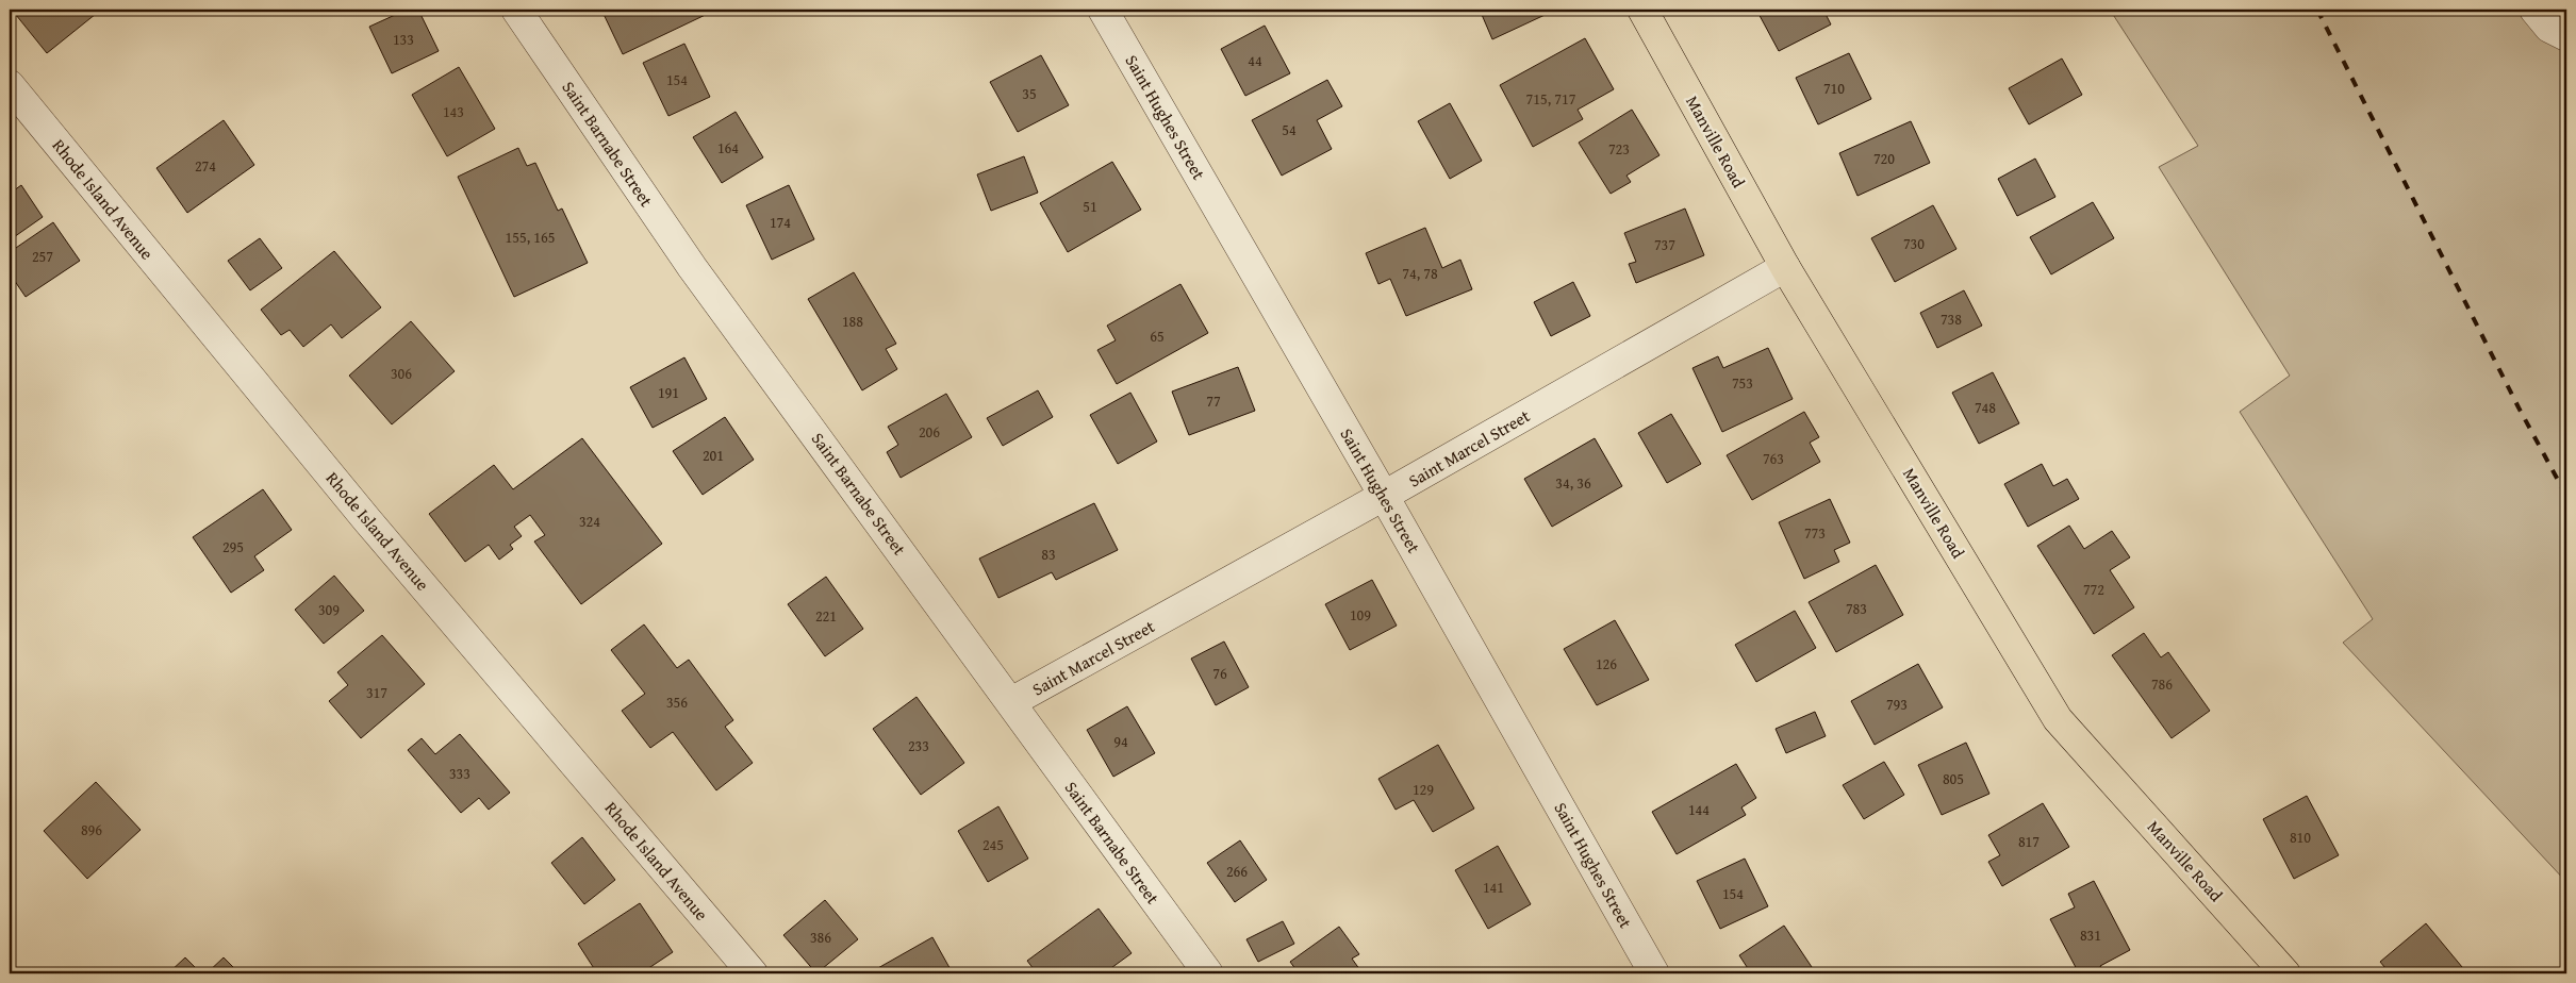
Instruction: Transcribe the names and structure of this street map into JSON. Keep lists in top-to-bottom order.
{
  "streets": {
    "main road": ["Manville Road"],
    "street": [
      "Saint Hughes Street",
      "Saint Barnabe Street",
      "Rhode Island Avenue",
      "Saint Marcel Street"
    ]
  },
  "crossings": [
    ["Saint Hughes Street", "Saint Marcel Street"],
    ["Manville Road", "Saint Marcel Street"],
    ["Saint Barnabe Street", "Saint Marcel Street"]
  ],
  "house_numbers": [
    "133",
    "44",
    "154",
    "710",
    "35",
    "715, 717",
    "143",
    "54",
    "164",
    "723",
    "720",
    "274",
    "51",
    "174",
    "155, 165",
    "730",
    "737",
    "257",
    "74, 78",
    "738",
    "188",
    "65",
    "306",
    "753",
    "191",
    "77",
    "748",
    "206",
    "201",
    "763",
    "34, 36",
    "324",
    "773",
    "295",
    "83",
    "772",
    "783",
    "309",
    "109",
    "221",
    "126",
    "76",
    "786",
    "317",
    "356",
    "793",
    "94",
    "233",
    "333",
    "805",
    "129",
    "144",
    "896",
    "810",
    "817",
    "245",
    "266",
    "141",
    "154",
    "831",
    "386"
  ]
}
